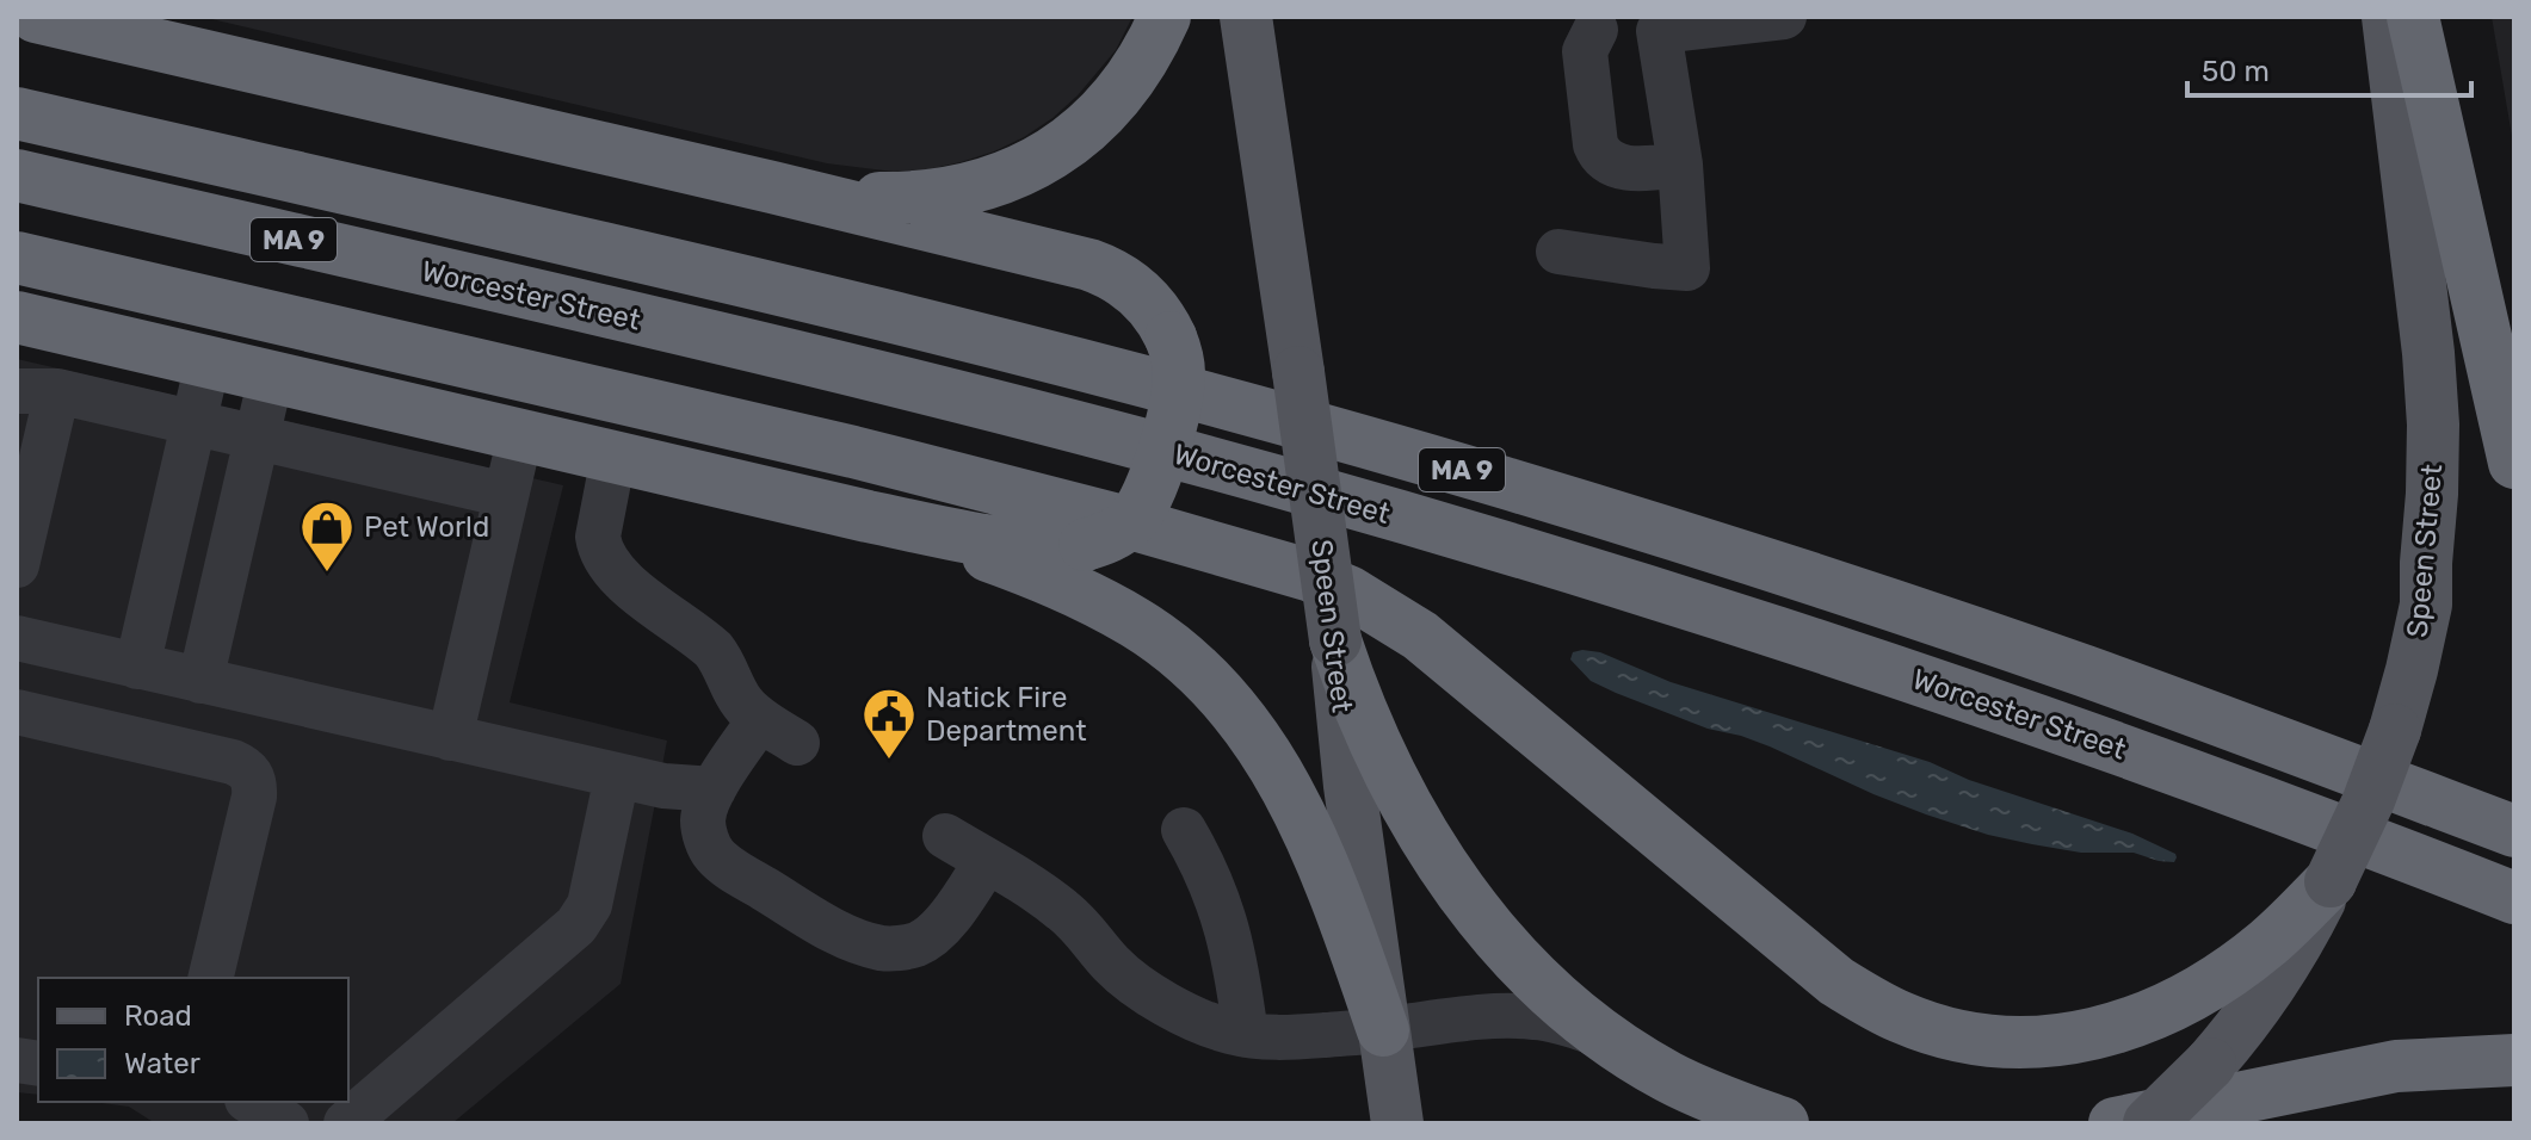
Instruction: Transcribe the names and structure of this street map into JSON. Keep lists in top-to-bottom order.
{
  "streets": {
    "highway": ["MA 9", "Worcester Street"],
    "main road": ["Speen Street"]
  },
  "places": {
    "shop": ["Pet World"],
    "public building": ["Natick Fire Department"]
  },
  "legend": ["Road", "Water"],
  "scale_bar": "50 m"
}
